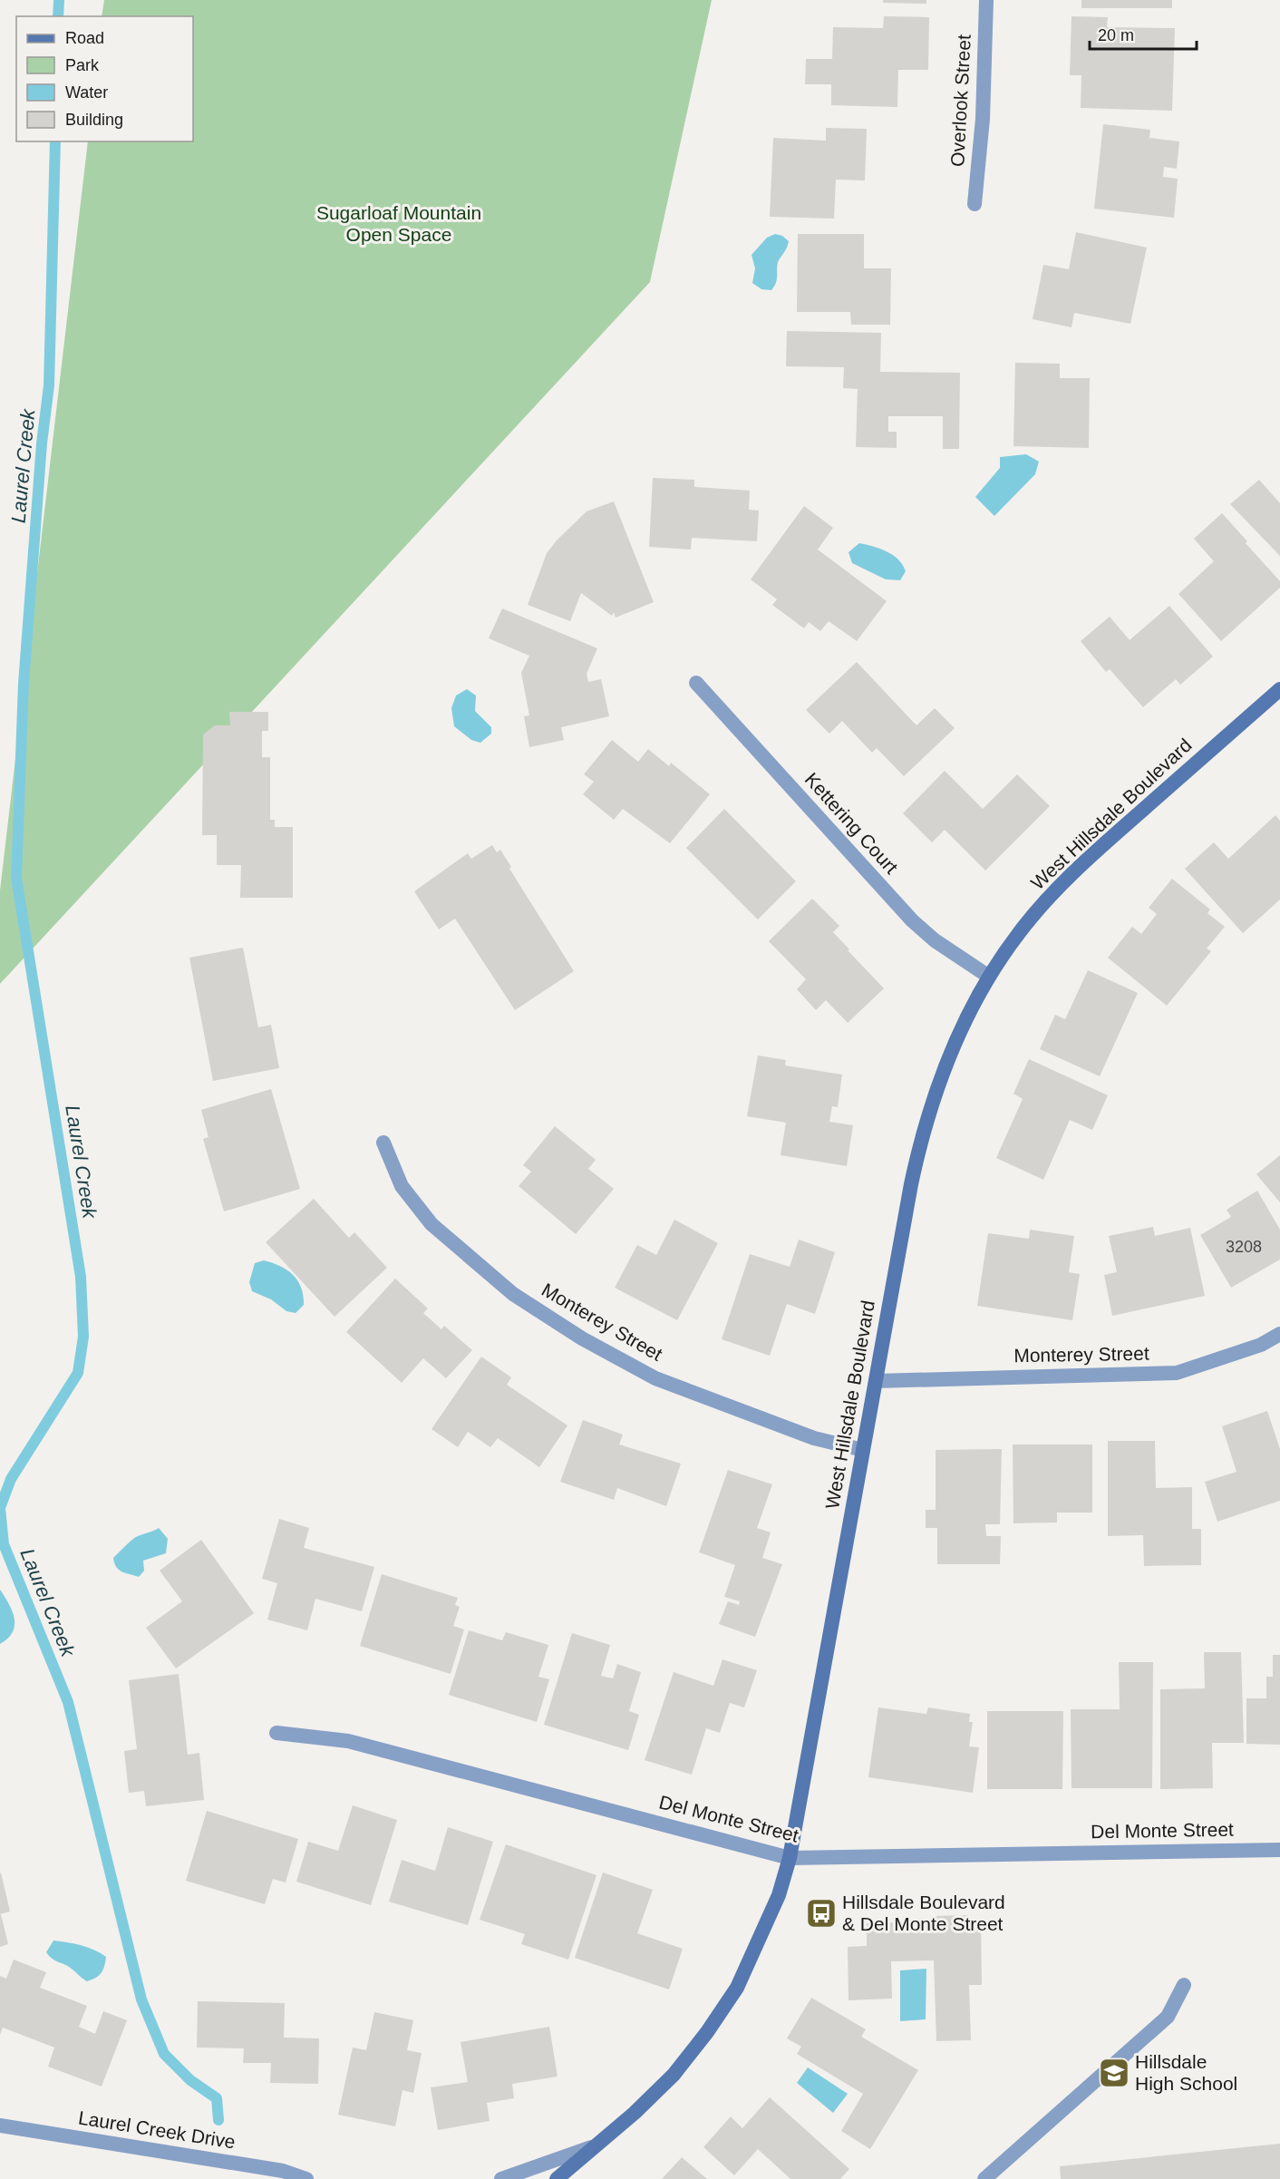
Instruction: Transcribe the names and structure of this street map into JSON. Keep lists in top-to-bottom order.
{
  "streets": {
    "main road": ["West Hillsdale Boulevard"],
    "street": [
      "Overlook Street",
      "Kettering Court",
      "Monterey Street",
      "Del Monte Street",
      "Laurel Creek Drive"
    ]
  },
  "crossings": [
    ["West Hillsdale Boulevard", "Kettering Court"],
    ["West Hillsdale Boulevard", "Monterey Street"],
    ["West Hillsdale Boulevard", "Del Monte Street"]
  ],
  "water": ["Laurel Creek"],
  "parks": ["Sugarloaf Mountain Open Space"],
  "places": {
    "bus stop": ["Hillsdale Boulevard & Del Monte Street"],
    "school or university": ["Hillsdale High School"]
  },
  "house_numbers": ["3208"],
  "legend": [
    "Road",
    "Park",
    "Water",
    "Building"
  ],
  "scale_bar": "20 m"
}
